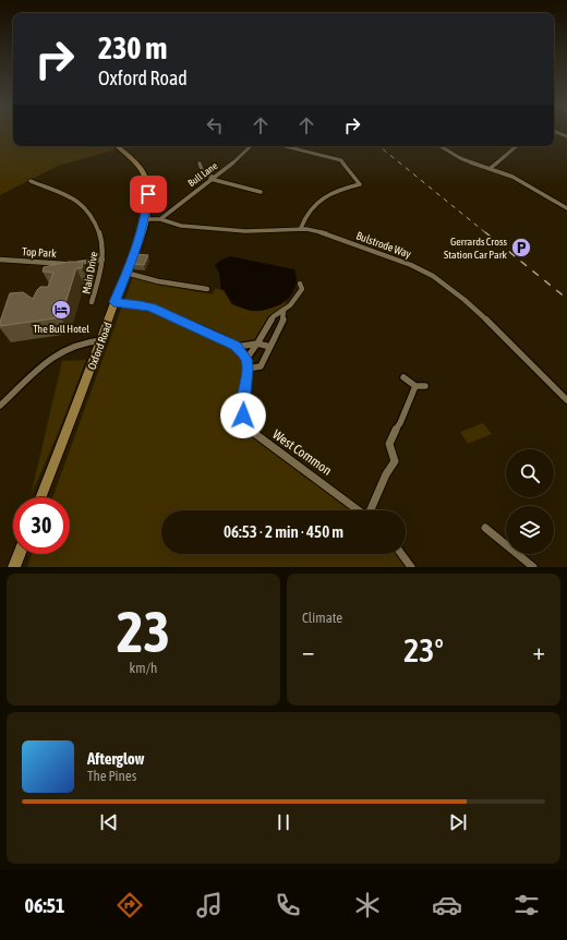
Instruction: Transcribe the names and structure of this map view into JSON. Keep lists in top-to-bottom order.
{
  "streets": {
    "main road": ["Oxford Road"],
    "street": [
      "Bull Lane",
      "Bulstrode Way",
      "Top Park",
      "Main Drive",
      "West Common"
    ]
  },
  "crossings": [
    ["Bull Lane", "Bulstrode Way"],
    ["Bulstrode Way", "Oxford Road"],
    ["Top Park", "Main Drive"],
    ["Oxford Road", "West Common"]
  ],
  "places": {
    "parking": ["Gerrards Cross Station Car Park"],
    "hotel": ["The Bull Hotel"]
  },
  "page": {
    "turn": ["230 m", "Oxford Road"],
    "limit": "30",
    "trip": "06:53 · 2 min · 450 m",
    "tile": [
      ["23", "km/h"],
      "Climate"
    ],
    "heat": ["−", "23°", "+"],
    "song": ["Afterglow", "The Pines"],
    "tabs": "06:51"
  }
}
